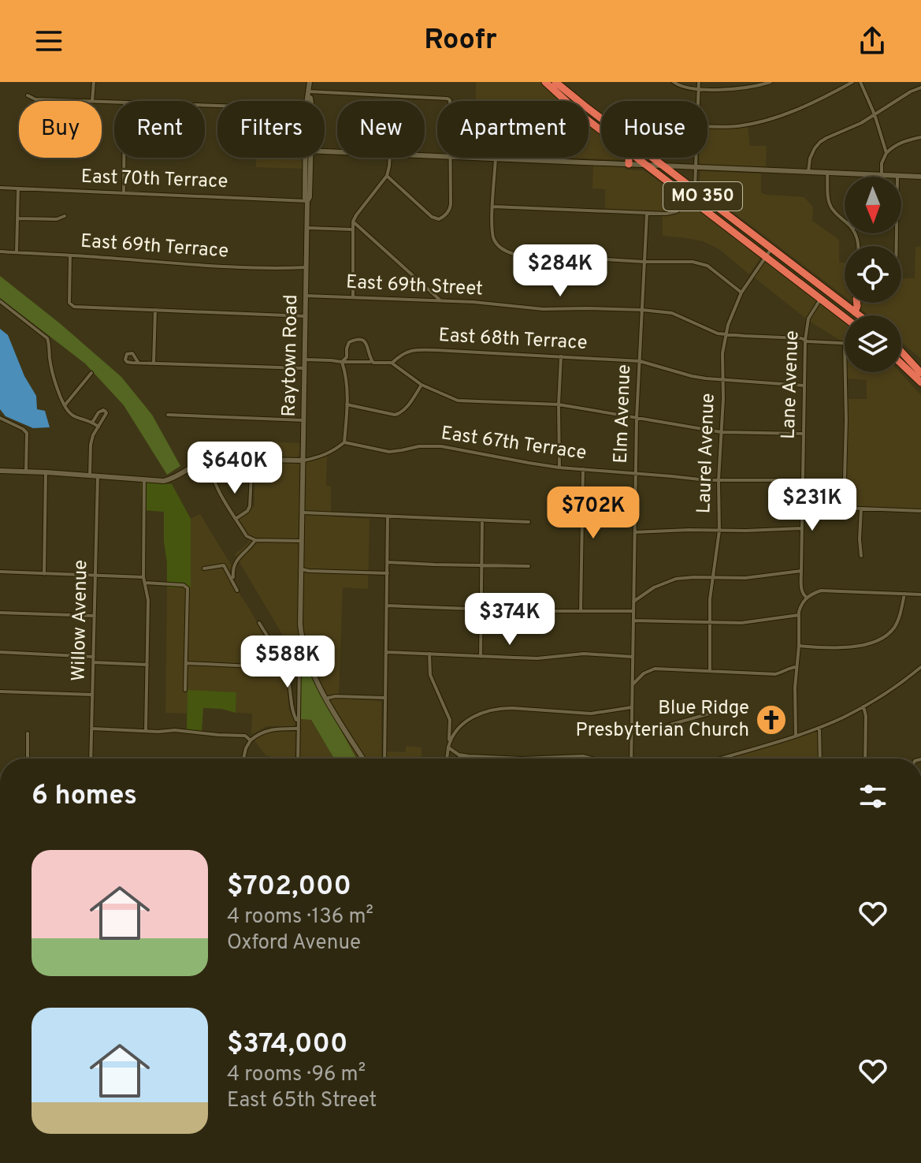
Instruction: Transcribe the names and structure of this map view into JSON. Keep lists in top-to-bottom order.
{
  "streets": {
    "highway": ["MO 350"],
    "main road": ["Raytown Road"],
    "street": [
      "East 70th Terrace",
      "East 69th Terrace",
      "East 69th Street",
      "East 68th Terrace",
      "Lane Avenue",
      "Elm Avenue",
      "East 67th Terrace",
      "Laurel Avenue",
      "Willow Avenue"
    ]
  },
  "crossings": [
    ["East 70th Terrace", "Raytown Road"],
    ["MO 350", "Lane Avenue"],
    ["MO 350", "Laurel Avenue"],
    ["East 69th Terrace", "Raytown Road"],
    ["East 69th Street", "Raytown Road"],
    ["East 69th Street", "Lane Avenue"],
    ["East 69th Street", "Elm Avenue"],
    ["East 69th Street", "Laurel Avenue"],
    ["East 68th Terrace", "Raytown Road"],
    ["East 68th Terrace", "Lane Avenue"],
    ["East 68th Terrace", "Elm Avenue"],
    ["East 68th Terrace", "Laurel Avenue"],
    ["Lane Avenue", "East 67th Terrace"],
    ["Elm Avenue", "East 67th Terrace"],
    ["East 67th Terrace", "Laurel Avenue"]
  ],
  "places": {
    "church": ["Blue Ridge Presbyterian Church"]
  },
  "north": "bottom",
  "page": {
    "header": "Roofr",
    "chip": [
      "Buy",
      "Rent",
      "Filters",
      "New",
      "Apartment",
      "House"
    ],
    "price": [
      "$284K",
      "$640K",
      "$231K",
      "$702K",
      "$374K",
      "$588K"
    ],
    "heading": "6 homes",
    "list": [
      {
        "name": "$702,000",
        "note": "4 rooms · 136 m² · Oxford Avenue"
      },
      {
        "name": "$374,000",
        "note": "4 rooms · 96 m² · East 65th Street"
      }
    ]
  }
}
